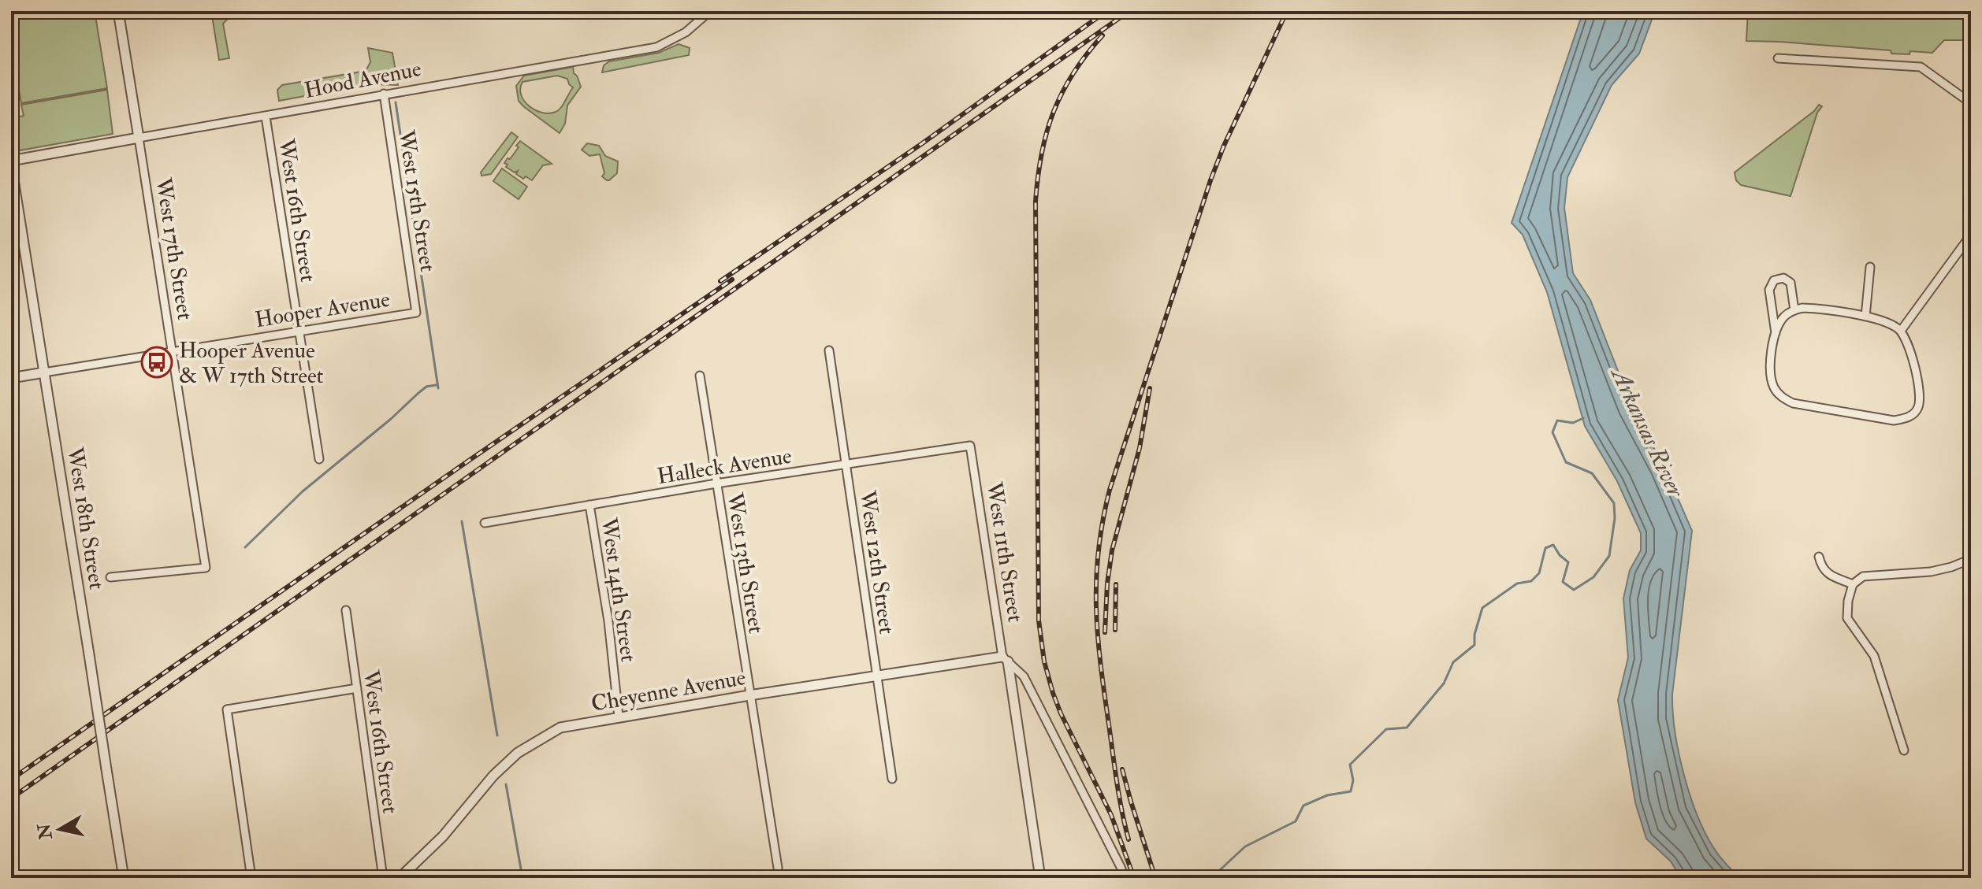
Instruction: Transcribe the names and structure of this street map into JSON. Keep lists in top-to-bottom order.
{
  "streets": {
    "street": [
      "Hood Avenue",
      "West 15th Street",
      "West 16th Street",
      "West 17th Street",
      "Hooper Avenue",
      "Halleck Avenue",
      "West 18th Street",
      "West 11th Street",
      "West 12th Street",
      "West 13th Street",
      "West 14th Street",
      "Cheyenne Avenue"
    ]
  },
  "crossings": [
    ["Hood Avenue", "West 15th Street"],
    ["Hood Avenue", "West 16th Street"],
    ["Hood Avenue", "West 17th Street"],
    ["Hood Avenue", "West 18th Street"],
    ["West 15th Street", "Hooper Avenue"],
    ["West 16th Street", "Hooper Avenue"],
    ["West 17th Street", "Hooper Avenue"],
    ["Hooper Avenue", "West 18th Street"],
    ["Halleck Avenue", "West 11th Street"],
    ["Halleck Avenue", "West 12th Street"],
    ["Halleck Avenue", "West 13th Street"],
    ["Halleck Avenue", "West 14th Street"],
    ["West 11th Street", "Cheyenne Avenue"],
    ["West 12th Street", "Cheyenne Avenue"],
    ["West 13th Street", "Cheyenne Avenue"],
    ["West 14th Street", "Cheyenne Avenue"]
  ],
  "water": ["Arkansas River"],
  "places": {
    "bus stop": ["Hooper Avenue & W 17th Street"]
  },
  "north": "left"
}
